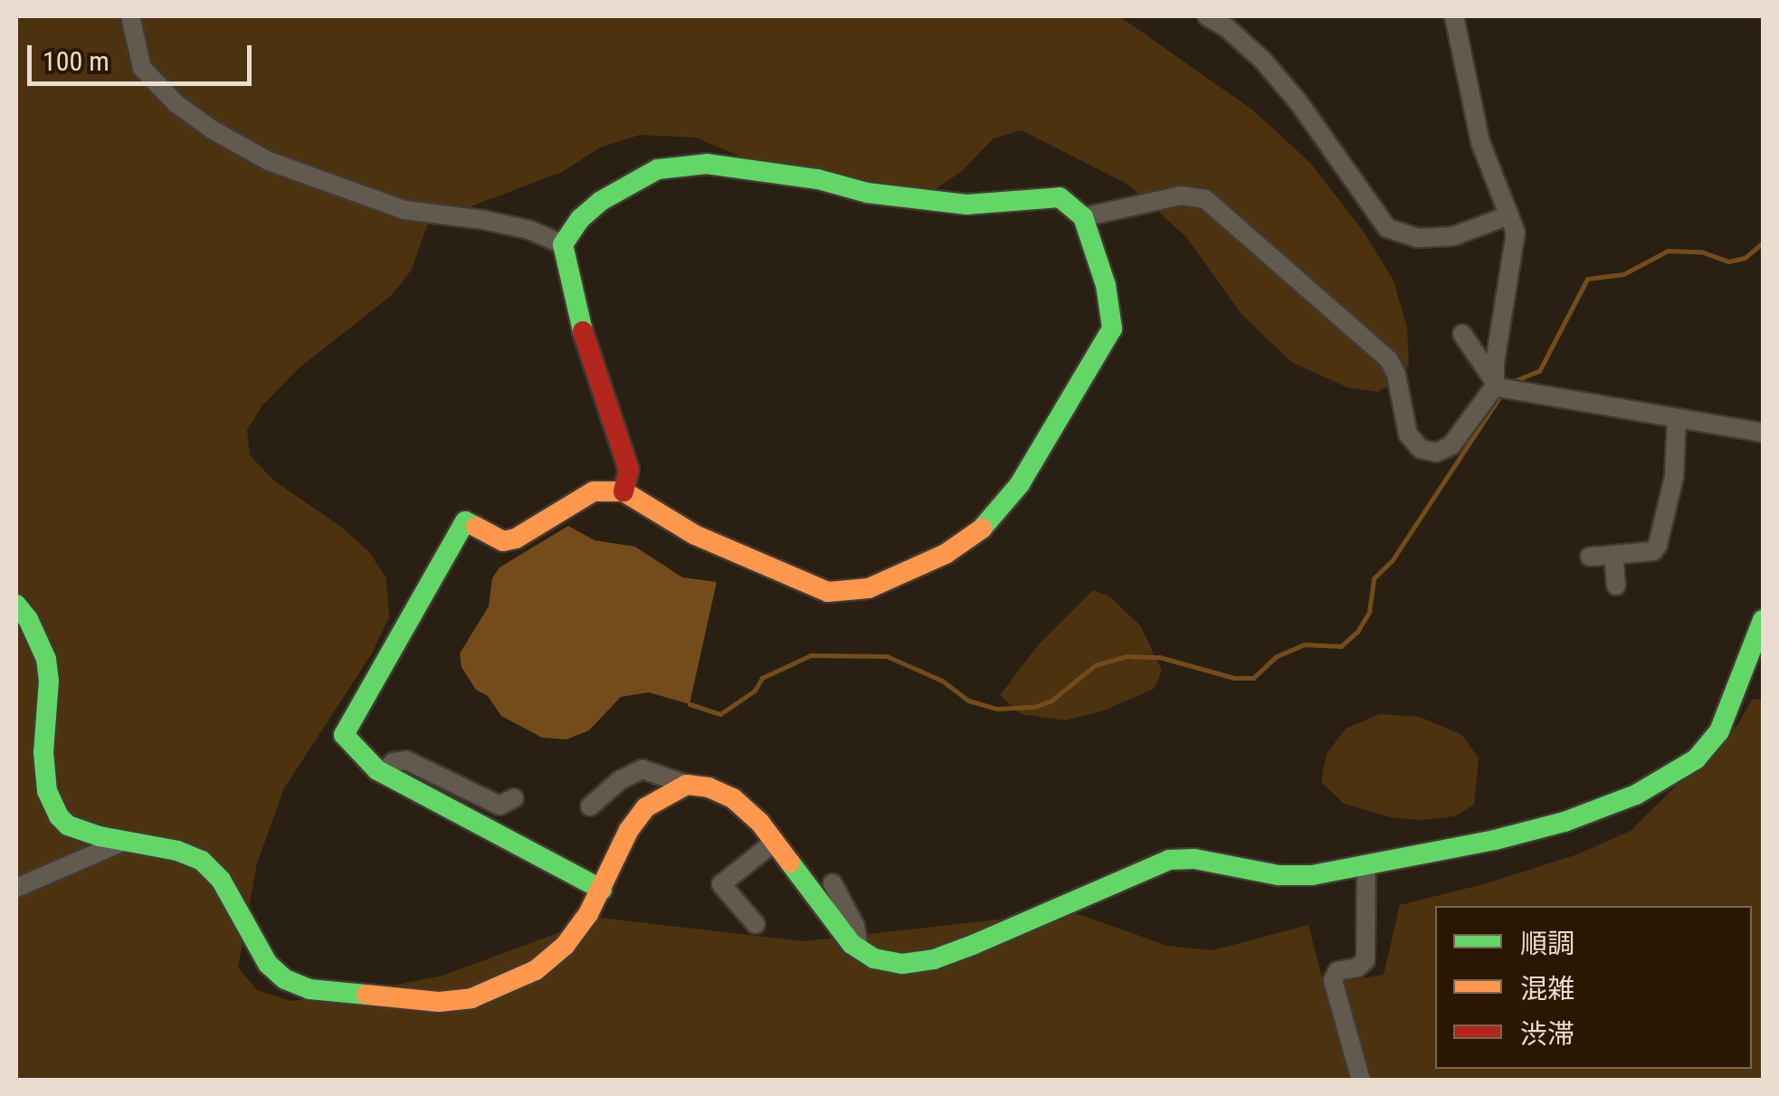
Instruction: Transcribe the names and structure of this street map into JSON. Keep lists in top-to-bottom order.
{
  "legend": ["順調", "混雑", "渋滞"],
  "scale_bar": "100 m"
}
